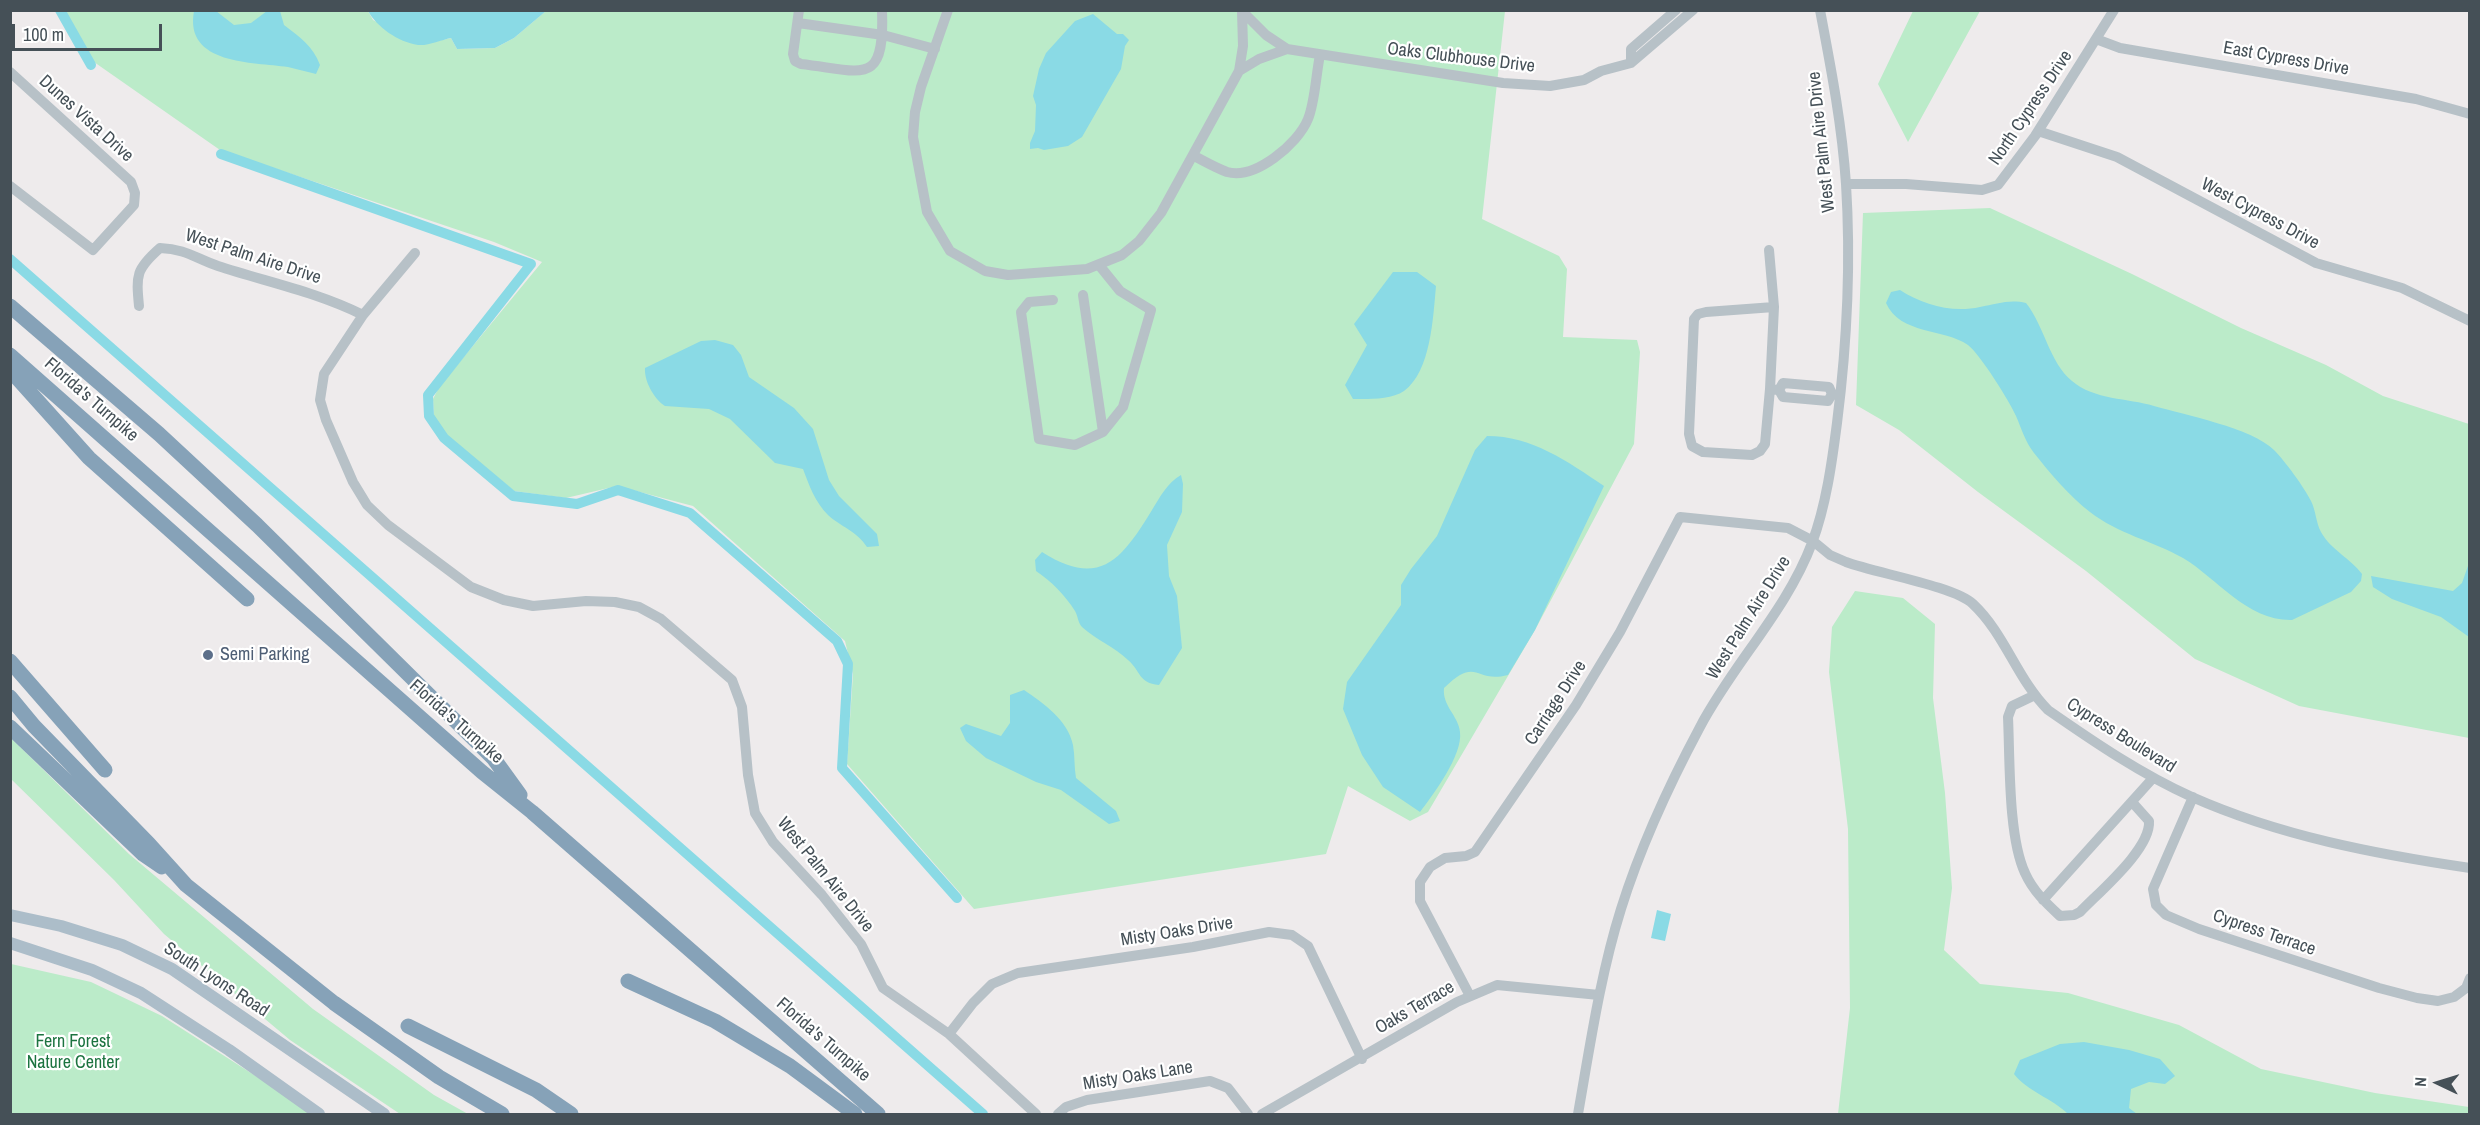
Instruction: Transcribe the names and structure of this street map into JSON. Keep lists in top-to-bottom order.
{
  "streets": {
    "highway": ["Florida's Turnpike"],
    "main road": ["South Lyons Road"],
    "street": [
      "Oaks Clubhouse Drive",
      "East Cypress Drive",
      "North Cypress Drive",
      "Dunes Vista Drive",
      "West Palm Aire Drive",
      "West Cypress Drive",
      "Carriage Drive",
      "Cypress Boulevard",
      "Misty Oaks Drive",
      "Cypress Terrace",
      "Oaks Terrace",
      "Misty Oaks Lane"
    ]
  },
  "crossings": [
    ["East Cypress Drive", "North Cypress Drive"],
    ["North Cypress Drive", "West Palm Aire Drive"],
    ["North Cypress Drive", "West Cypress Drive"],
    ["West Palm Aire Drive", "Carriage Drive"],
    ["West Palm Aire Drive", "Cypress Boulevard"],
    ["West Palm Aire Drive", "Misty Oaks Drive"],
    ["West Palm Aire Drive", "Oaks Terrace"],
    ["Carriage Drive", "Cypress Boulevard"],
    ["Carriage Drive", "Oaks Terrace"],
    ["Cypress Boulevard", "Cypress Terrace"],
    ["Misty Oaks Drive", "Oaks Terrace"]
  ],
  "parks": ["Fern Forest Nature Center"],
  "places": ["Semi Parking"],
  "scale_bar": "100 m",
  "north": "left"
}
